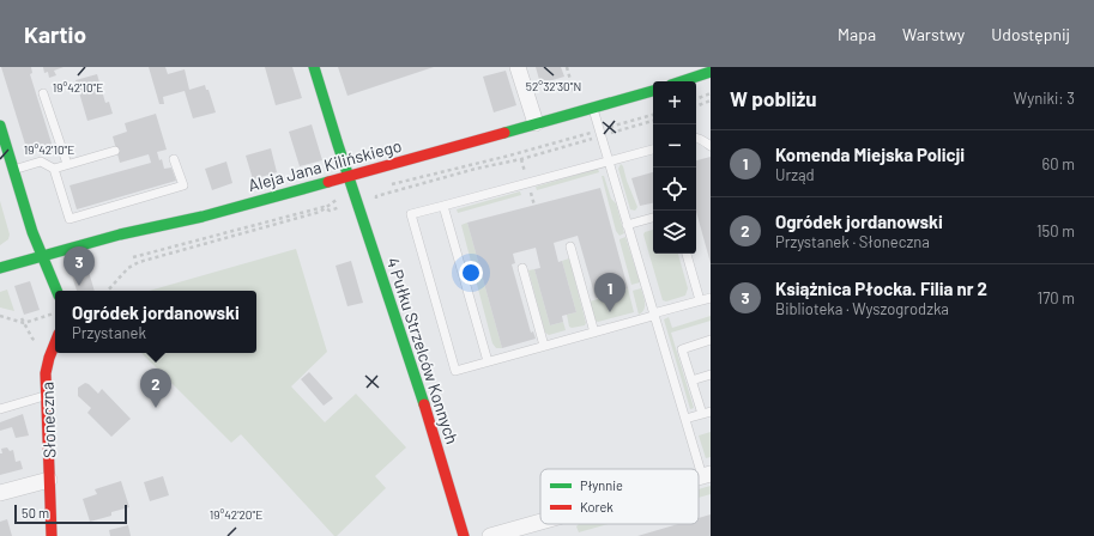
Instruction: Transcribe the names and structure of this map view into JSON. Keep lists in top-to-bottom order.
{
  "streets": {
    "street": ["Aleja Jana Kilińskiego", "4 Pułku Strzelców Konnych", "Słoneczna"]
  },
  "crossings": [
    ["Aleja Jana Kilińskiego", "4 Pułku Strzelców Konnych"]
  ],
  "legend": ["Płynnie", "Korek"],
  "scale_bar": "50 m",
  "page": {
    "header": "Kartio",
    "nav": ["Mapa", "Warstwy", "Udostępnij"],
    "heading": ["W pobliżu", "Wyniki: 3"],
    "map_buttons": ["+", "−"],
    "list": [
      {
        "mark": "1",
        "name": "Komenda Miejska Policji",
        "note": "Urząd",
        "value": "60 m"
      },
      {
        "mark": "2",
        "name": "Ogródek jordanowski",
        "note": "Przystanek · Słoneczna",
        "value": "150 m"
      },
      {
        "mark": "3",
        "name": "Książnica Płocka. Filia nr 2",
        "note": "Biblioteka · Wyszogrodzka",
        "value": "170 m"
      }
    ],
    "pins": ["3", "1", "2"],
    "popup": ["Ogródek jordanowski", "Przystanek"],
    "scale": "50 m"
  },
  "coordinates": ["52°32'30\"N", "19°42'10\"E", "19°42'20\"E"]
}
